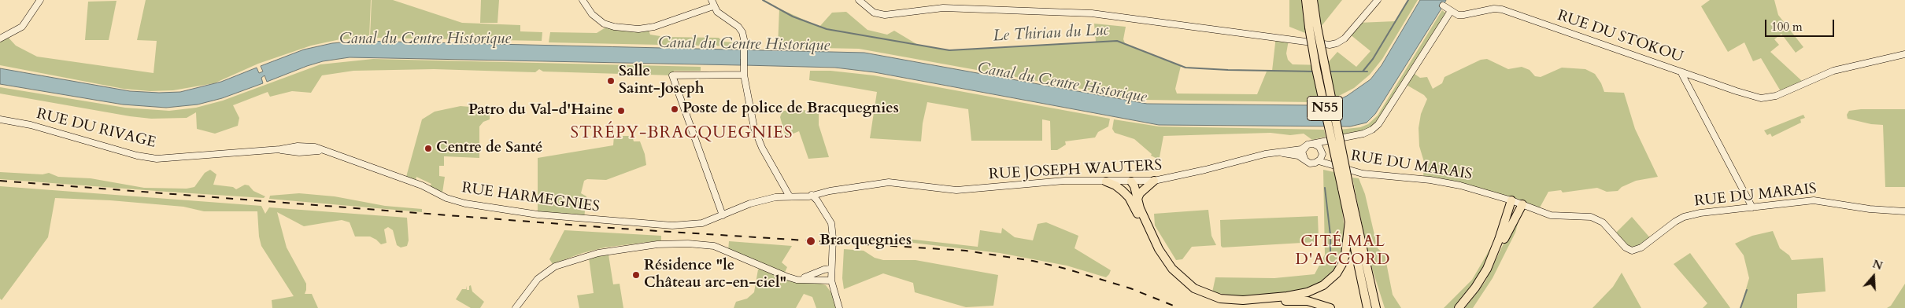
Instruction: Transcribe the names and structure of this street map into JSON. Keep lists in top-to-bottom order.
{
  "streets": {
    "highway": ["N55"],
    "street": [
      "RUE DU STOKOU",
      "RUE DU RIVAGE",
      "RUE DU MARAIS",
      "RUE JOSEPH WAUTERS",
      "RUE HARMEGNIES"
    ]
  },
  "crossings": [
    ["RUE DU STOKOU", "RUE JOSEPH WAUTERS"],
    ["RUE DU RIVAGE", "RUE HARMEGNIES"],
    ["RUE DU MARAIS", "RUE JOSEPH WAUTERS"]
  ],
  "districts": ["STRÉPY-BRACQUEGNIES", "CITÉ MAL D'ACCORD"],
  "water": ["Le Thiriau du Luc", "Canal du Centre Historique"],
  "places": [
    "Salle Saint-Joseph",
    "Poste de police de Bracquegnies",
    "Patro du Val-d'Haine",
    "Centre de Santé",
    "Bracquegnies",
    "Résidence \"le Château arc-en-ciel\""
  ],
  "scale_bar": "100 m",
  "north": "top"
}
